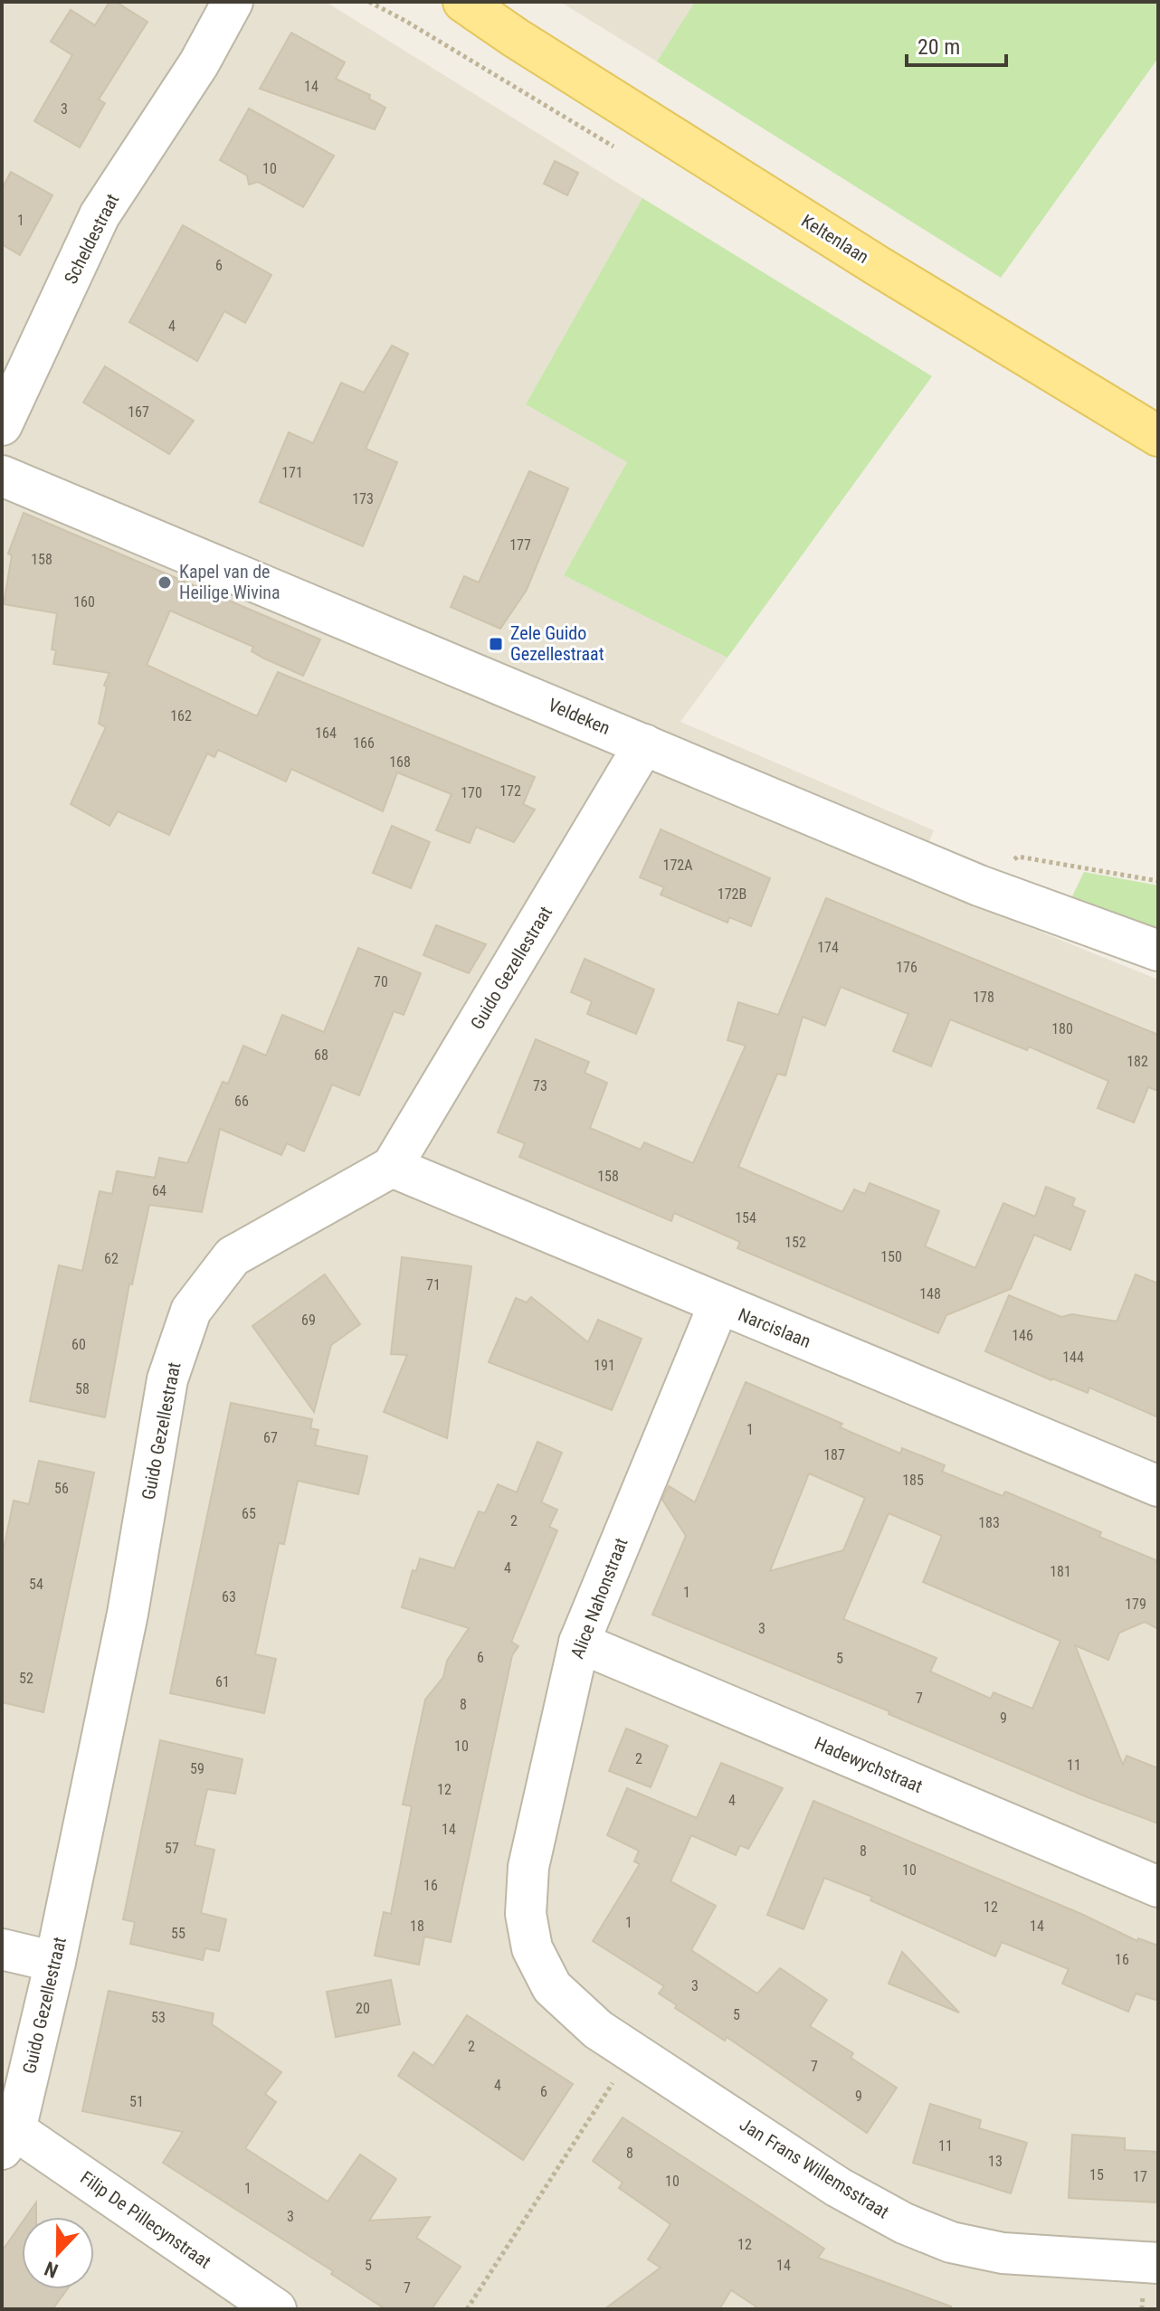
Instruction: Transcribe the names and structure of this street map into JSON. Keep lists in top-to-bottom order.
{
  "streets": {
    "main road": ["Keltenlaan"],
    "street": [
      "Scheldestraat",
      "Veldeken",
      "Guido Gezellestraat",
      "Narcislaan",
      "Alice Nahonstraat",
      "Hadewychstraat",
      "Jan Frans Willemsstraat",
      "Filip De Pillecynstraat"
    ]
  },
  "crossings": [
    ["Veldeken", "Guido Gezellestraat"],
    ["Guido Gezellestraat", "Narcislaan"],
    ["Guido Gezellestraat", "Filip De Pillecynstraat"],
    ["Narcislaan", "Alice Nahonstraat"],
    ["Alice Nahonstraat", "Hadewychstraat"],
    ["Alice Nahonstraat", "Jan Frans Willemsstraat"]
  ],
  "places": {
    "other": ["Kapel van de Heilige Wivina"],
    "transit": ["Zele Guido Gezellestraat"]
  },
  "house_numbers": [
    "14",
    "3",
    "10",
    "1",
    "6",
    "4",
    "167",
    "171",
    "173",
    "177",
    "158",
    "160",
    "162",
    "164",
    "166",
    "168",
    "172",
    "170",
    "172A",
    "172B",
    "174",
    "176",
    "70",
    "178",
    "180",
    "68",
    "182",
    "73",
    "66",
    "158",
    "64",
    "154",
    "152",
    "150",
    "62",
    "71",
    "148",
    "69",
    "146",
    "60",
    "144",
    "191",
    "58",
    "1",
    "67",
    "187",
    "185",
    "56",
    "65",
    "2",
    "183",
    "4",
    "181",
    "54",
    "1",
    "63",
    "179",
    "3",
    "6",
    "5",
    "52",
    "61",
    "7",
    "8",
    "9",
    "10",
    "2",
    "11",
    "59",
    "12",
    "4",
    "14",
    "57",
    "8",
    "10",
    "16",
    "12",
    "1",
    "18",
    "14",
    "55",
    "16",
    "3",
    "20",
    "5",
    "53",
    "2",
    "7",
    "4",
    "6",
    "9",
    "51",
    "11",
    "8",
    "13",
    "15",
    "17",
    "10",
    "1",
    "3",
    "12",
    "5",
    "14",
    "7"
  ],
  "scale_bar": "20 m",
  "north": "bottom"
}
